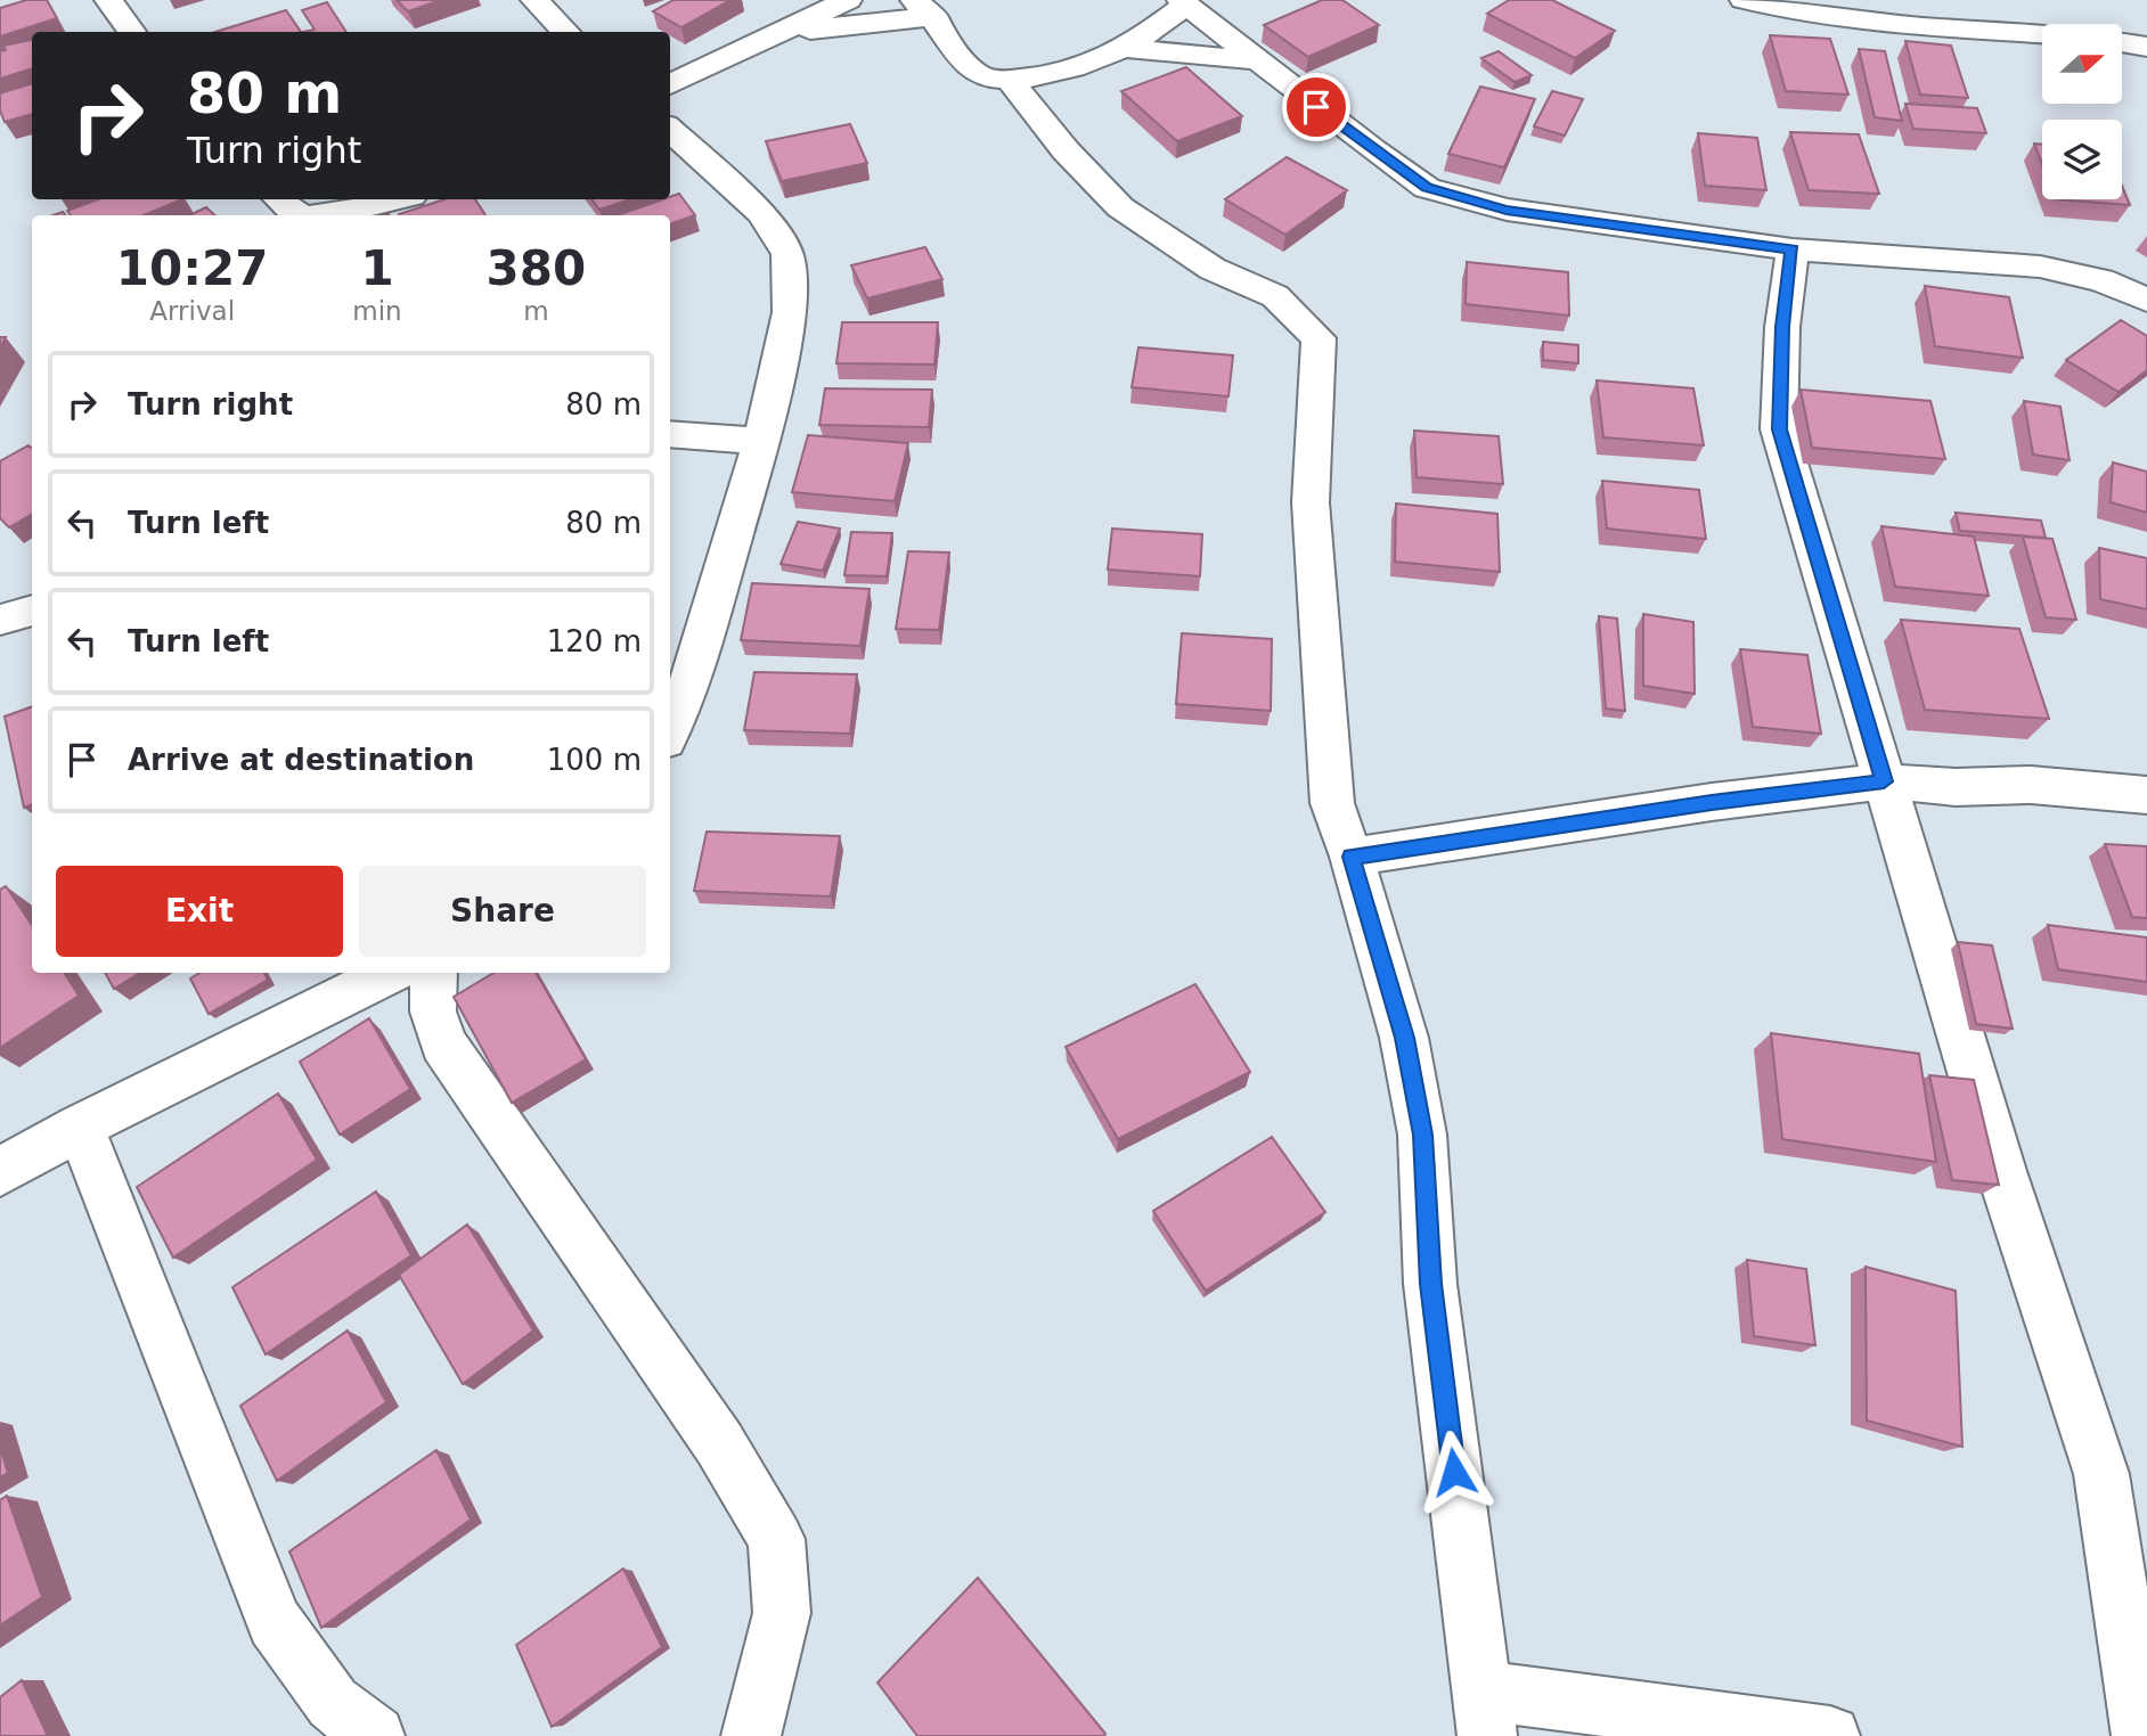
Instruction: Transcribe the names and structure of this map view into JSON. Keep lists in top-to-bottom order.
{
  "north": "right",
  "page": {
    "turn": ["80 m", "Turn right"],
    "eta": [
      "10:27",
      "Arrival",
      "1",
      "min",
      "380",
      "m"
    ],
    "list": [
      {
        "name": "Turn right",
        "value": "80 m"
      },
      {
        "name": "Turn left",
        "value": "80 m"
      },
      {
        "name": "Turn left",
        "value": "120 m"
      },
      {
        "name": "Arrive at destination",
        "value": "100 m"
      }
    ],
    "buttons": ["Exit", "Share"]
  }
}
